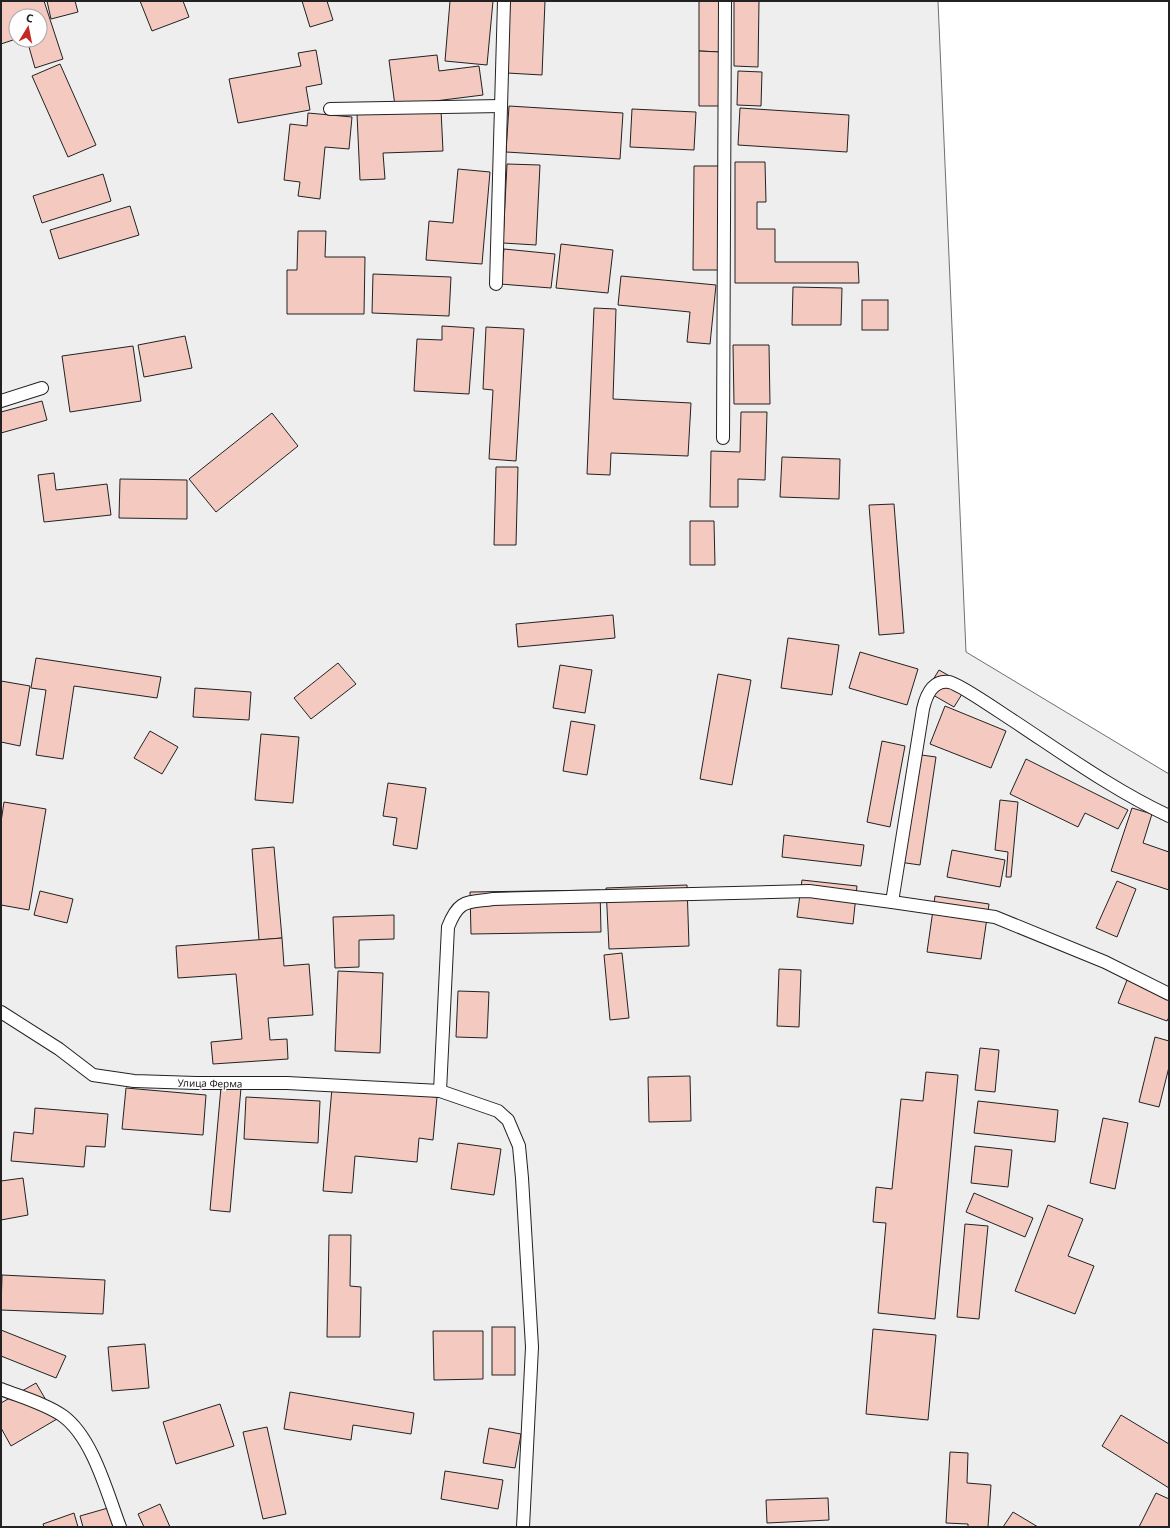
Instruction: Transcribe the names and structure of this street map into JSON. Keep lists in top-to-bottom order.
{
  "streets": {
    "lane": ["Улица Ферма"]
  },
  "north": "top"
}
